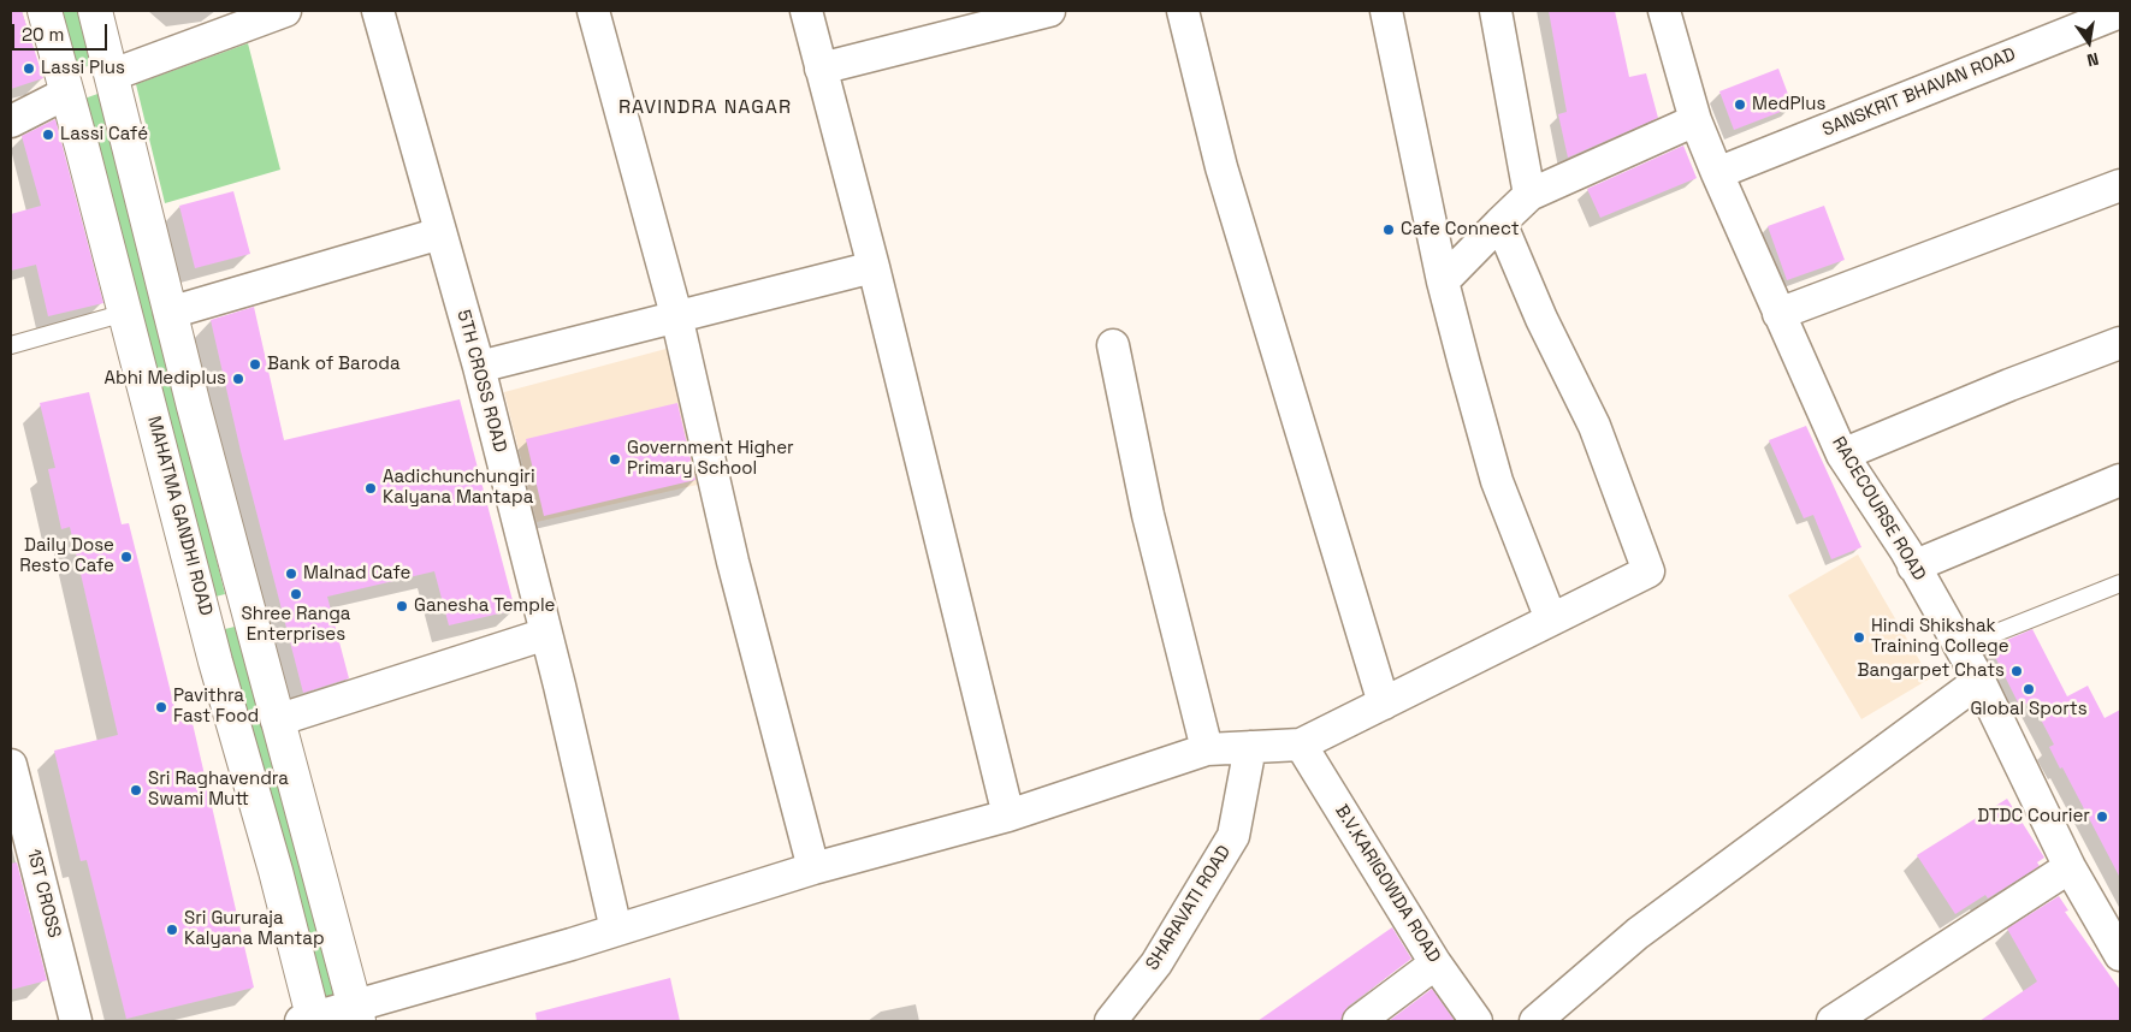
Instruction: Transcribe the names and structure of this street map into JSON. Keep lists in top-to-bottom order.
{
  "streets": {
    "street": [
      "SANSKRIT BHAVAN ROAD",
      "5TH CROSS ROAD",
      "RACECOURSE ROAD",
      "MAHATMA GANDHI ROAD",
      "B.V.KARIGOWDA ROAD",
      "1ST CROSS",
      "SHARAVATI ROAD"
    ]
  },
  "crossings": [
    ["SANSKRIT BHAVAN ROAD", "RACECOURSE ROAD"]
  ],
  "districts": ["RAVINDRA NAGAR"],
  "places": [
    "Lassi Plus",
    "MedPlus",
    "Lassi Café",
    "Cafe Connect",
    "Bank of Baroda",
    "Abhi Mediplus",
    "Government Higher Primary School",
    "Aadichunchungiri Kalyana Mantapa",
    "Daily Dose Resto Cafe",
    "Malnad Cafe",
    "Shree Ranga Enterprises",
    "Ganesha Temple",
    "Hindi Shikshak Training College",
    "Bangarpet Chats",
    "Global Sports",
    "Pavithra Fast Food",
    "Sri Raghavendra Swami Mutt",
    "DTDC Courier",
    "Sri Gururaja Kalyana Mantap"
  ],
  "scale_bar": "20 m",
  "north": "bottom"
}
